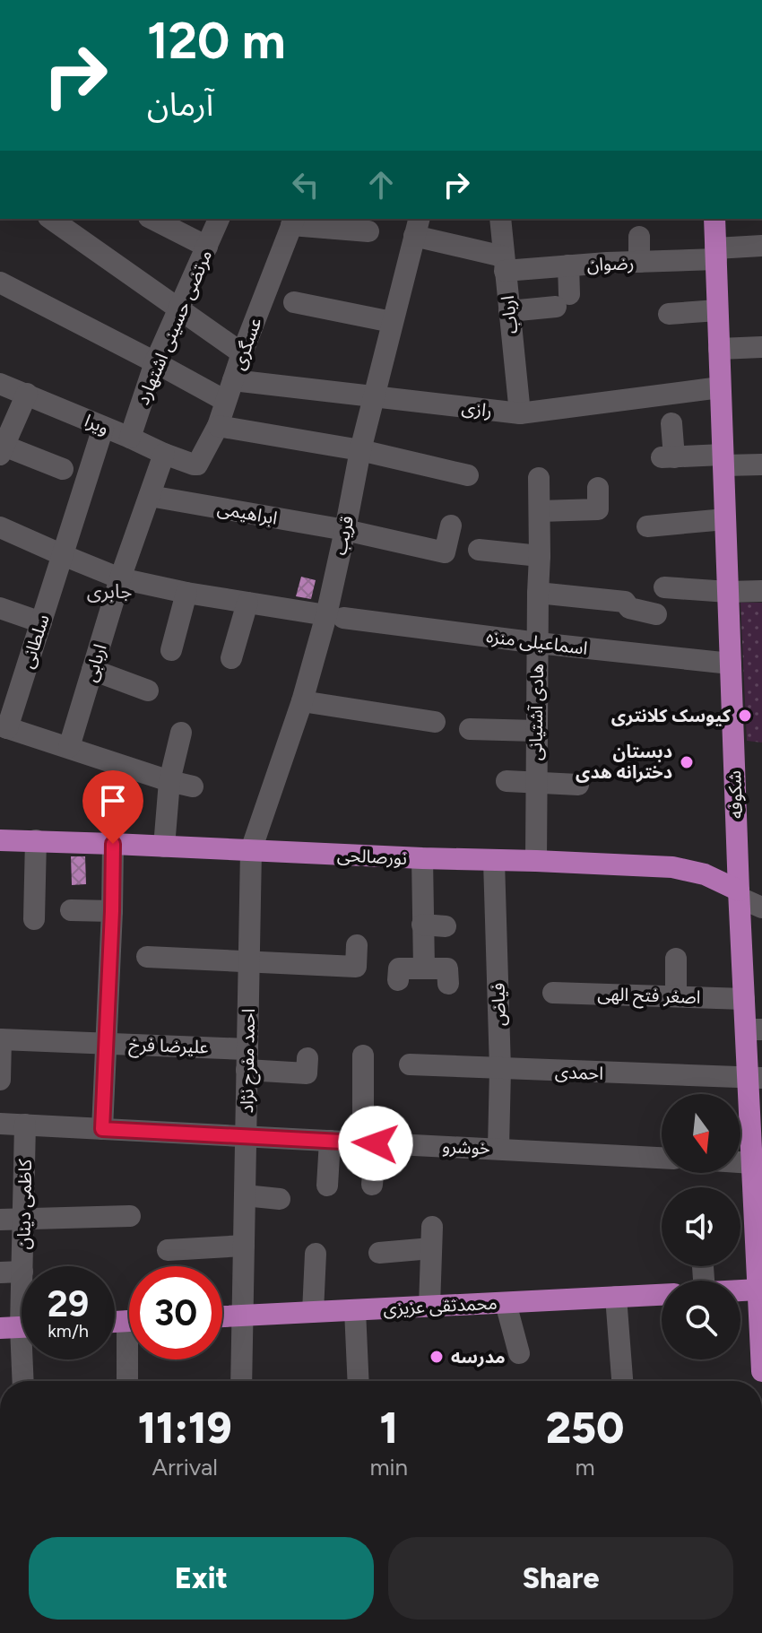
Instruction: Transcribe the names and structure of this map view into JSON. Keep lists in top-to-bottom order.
{
  "streets": {
    "main road": ["شکوفه", "نورصالحی", "محمدتقی عزیزی"],
    "street": [
      "رضوان",
      "ارباب",
      "مرتضی حسینی اشتهارد",
      "عسگری",
      "رازی",
      "ویرا",
      "ابراهیمی",
      "قریب",
      "سلطانی",
      "اسماعیلی منزه",
      "اربابی",
      "هادی آشتیانی",
      "اصغر فتح الهی",
      "فیاض",
      "علیرضا فرخ",
      "احمد مفرح نژاد",
      "احمدی",
      "خوشرو",
      "کاظمی دینان"
    ]
  },
  "crossings": [
    ["رضوان", "ارباب"],
    ["رضوان", "قریب"],
    ["رضوان", "شکوفه"],
    ["ارباب", "رازی"],
    ["مرتضی حسینی اشتهارد", "ویرا"],
    ["عسگری", "رازی"],
    ["عسگری", "ویرا"],
    ["رازی", "قریب"],
    ["رازی", "شکوفه"],
    ["ویرا", "سلطانی"],
    ["ویرا", "اربابی"],
    ["ابراهیمی", "قریب"],
    ["ابراهیمی", "اربابی"],
    ["قریب", "اسماعیلی منزه"],
    ["قریب", "نورصالحی"],
    ["قریب", "احمد مفرح نژاد"],
    ["سلطانی", "اسماعیلی منزه"],
    ["اسماعیلی منزه", "اربابی"],
    ["اسماعیلی منزه", "هادی آشتیانی"],
    ["اسماعیلی منزه", "شکوفه"],
    ["هادی آشتیانی", "نورصالحی"],
    ["شکوفه", "نورصالحی"],
    ["شکوفه", "اصغر فتح الهی"],
    ["شکوفه", "احمدی"],
    ["نورصالحی", "فیاض"],
    ["نورصالحی", "احمد مفرح نژاد"],
    ["فیاض", "احمدی"],
    ["فیاض", "خوشرو"],
    ["علیرضا فرخ", "احمد مفرح نژاد"],
    ["احمد مفرح نژاد", "خوشرو"],
    ["احمد مفرح نژاد", "محمدتقی عزیزی"],
    ["خوشرو", "کاظمی دینان"]
  ],
  "districts": ["جابری"],
  "places": ["کیوسک کلانتری", "دبستان دخترانه هدی", "مدرسه"],
  "north": "bottom",
  "page": {
    "turn": ["120 m", "آرمان"],
    "speed": "29 km/h",
    "limit": "30",
    "eta": [
      "11:19",
      "Arrival",
      "1",
      "min",
      "250",
      "m"
    ],
    "buttons": ["Exit", "Share"]
  }
}
